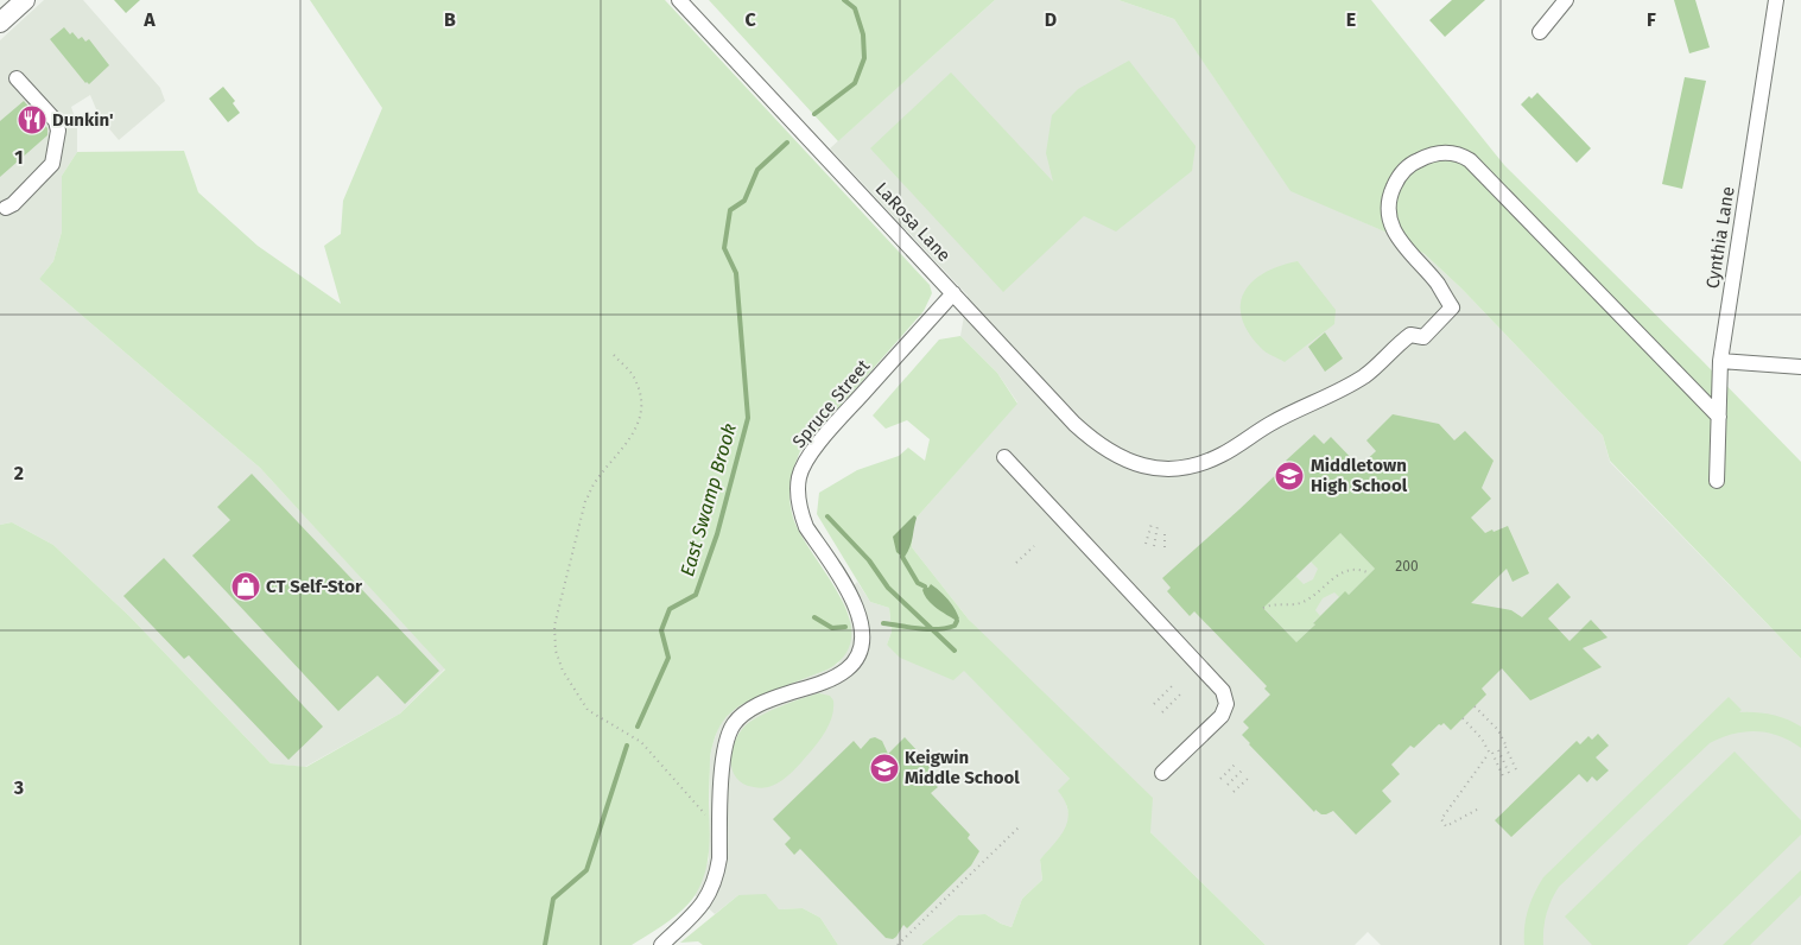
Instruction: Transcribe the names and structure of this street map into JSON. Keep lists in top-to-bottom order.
{
  "streets": {
    "street": ["LaRosa Lane", "Cynthia Lane", "Spruce Street"]
  },
  "crossings": [
    ["LaRosa Lane", "Cynthia Lane"],
    ["LaRosa Lane", "Spruce Street"]
  ],
  "water": ["East Swamp Brook"],
  "places": {
    "restaurant": ["Dunkin'"],
    "school or university": ["Middletown High School", "Keigwin Middle School"],
    "shop": ["CT Self-Stor"]
  },
  "house_numbers": ["200"],
  "grid": {
    "columns": [
      "A",
      "B",
      "C",
      "D",
      "E",
      "F"
    ],
    "rows": ["1", "2", "3"]
  }
}
